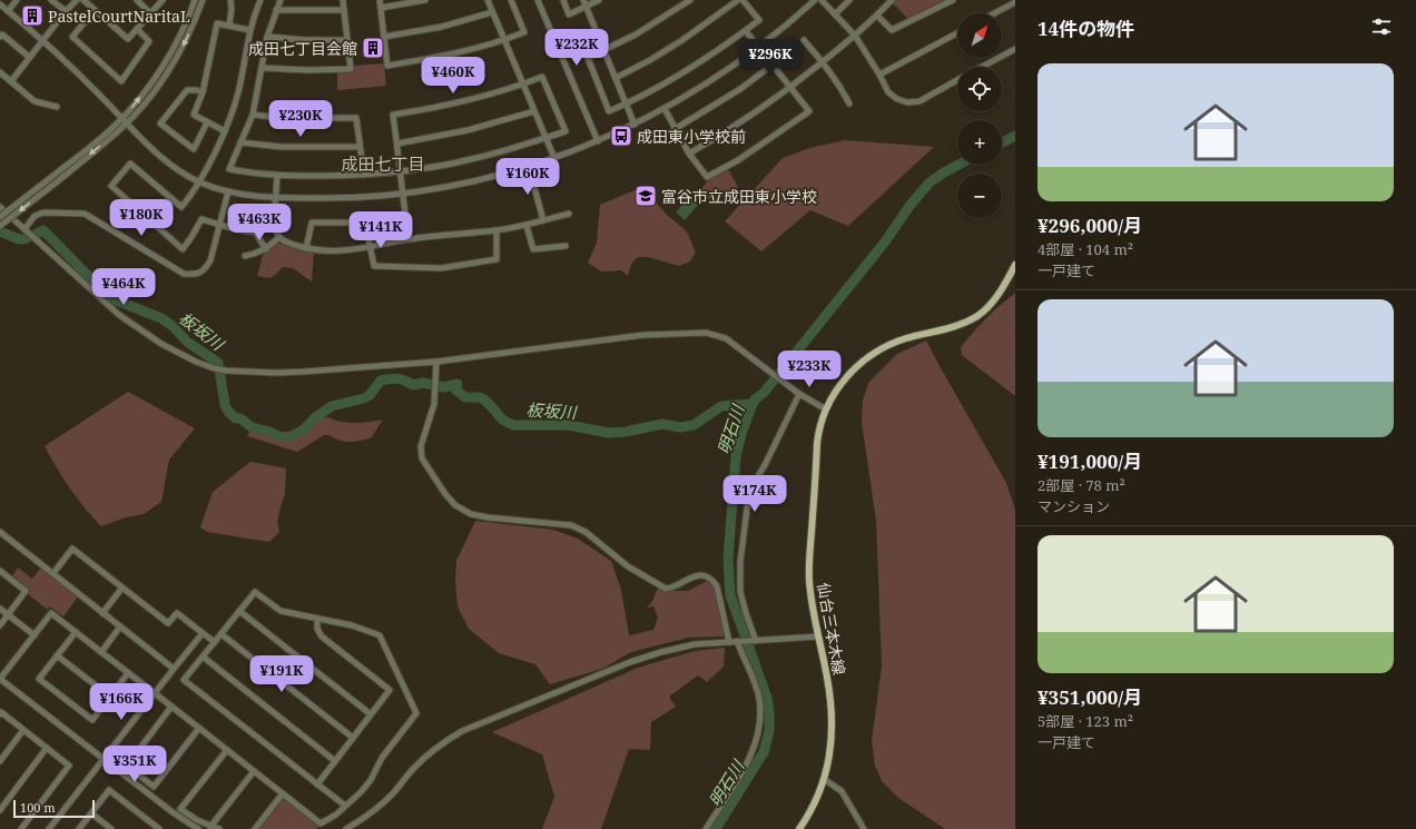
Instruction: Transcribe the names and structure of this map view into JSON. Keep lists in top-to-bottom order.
{
  "streets": {
    "main road": ["仙台三本木線"]
  },
  "districts": ["成田七丁目"],
  "water": ["板坂川", "明石川"],
  "places": {
    "building": ["PastelCourtNaritaL", "成田七丁目会館"],
    "bus stop": ["成田東小学校前"],
    "school or university": ["富谷市立成田東小学校"]
  },
  "scale_bar": "100 m",
  "north": "top right",
  "page": {
    "heading": "14件の物件",
    "map_buttons": ["+", "−"],
    "price": [
      "¥232K",
      "¥296K",
      "¥460K",
      "¥230K",
      "¥160K",
      "¥180K",
      "¥463K",
      "¥141K",
      "¥464K",
      "¥233K",
      "¥174K",
      "¥191K",
      "¥166K",
      "¥351K"
    ],
    "list": [
      {
        "name": "¥296,000/月",
        "note": "4部屋 · 104 m² · 一戸建て"
      },
      {
        "name": "¥191,000/月",
        "note": "2部屋 · 78 m² · マンション"
      },
      {
        "name": "¥351,000/月",
        "note": "5部屋 · 123 m² · 一戸建て"
      }
    ],
    "scale": "100 m"
  }
}
